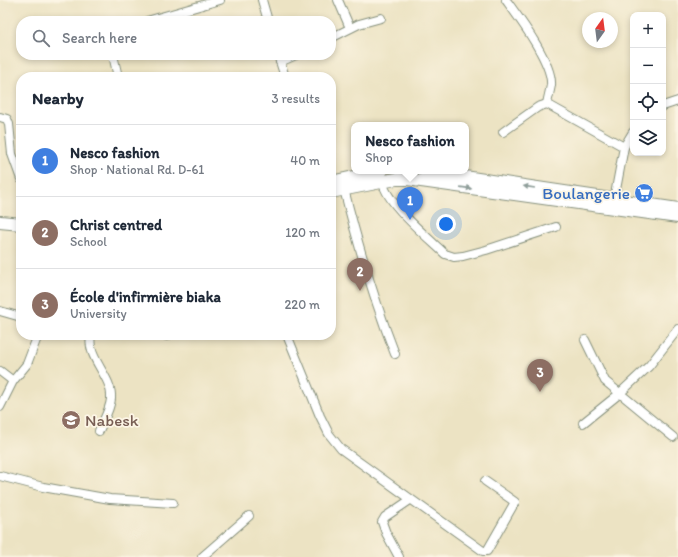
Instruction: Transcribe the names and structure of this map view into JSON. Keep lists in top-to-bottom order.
{
  "places": {
    "supermarket": ["Boulangerie"],
    "school or university": ["Nabesk"]
  },
  "north": "top",
  "page": {
    "map_buttons": ["+", "−"],
    "search": "Search here",
    "heading": ["Nearby", "3 results"],
    "popup": ["Nesco fashion", "Shop"],
    "list": [
      {
        "mark": "1",
        "name": "Nesco fashion",
        "note": "Shop · National Rd. D-61",
        "value": "40 m"
      },
      {
        "mark": "2",
        "name": "Christ centred",
        "note": "School",
        "value": "120 m"
      },
      {
        "mark": "3",
        "name": "École d'infirmière biaka",
        "note": "University",
        "value": "220 m"
      }
    ],
    "pins": ["1", "2", "3"]
  }
}
